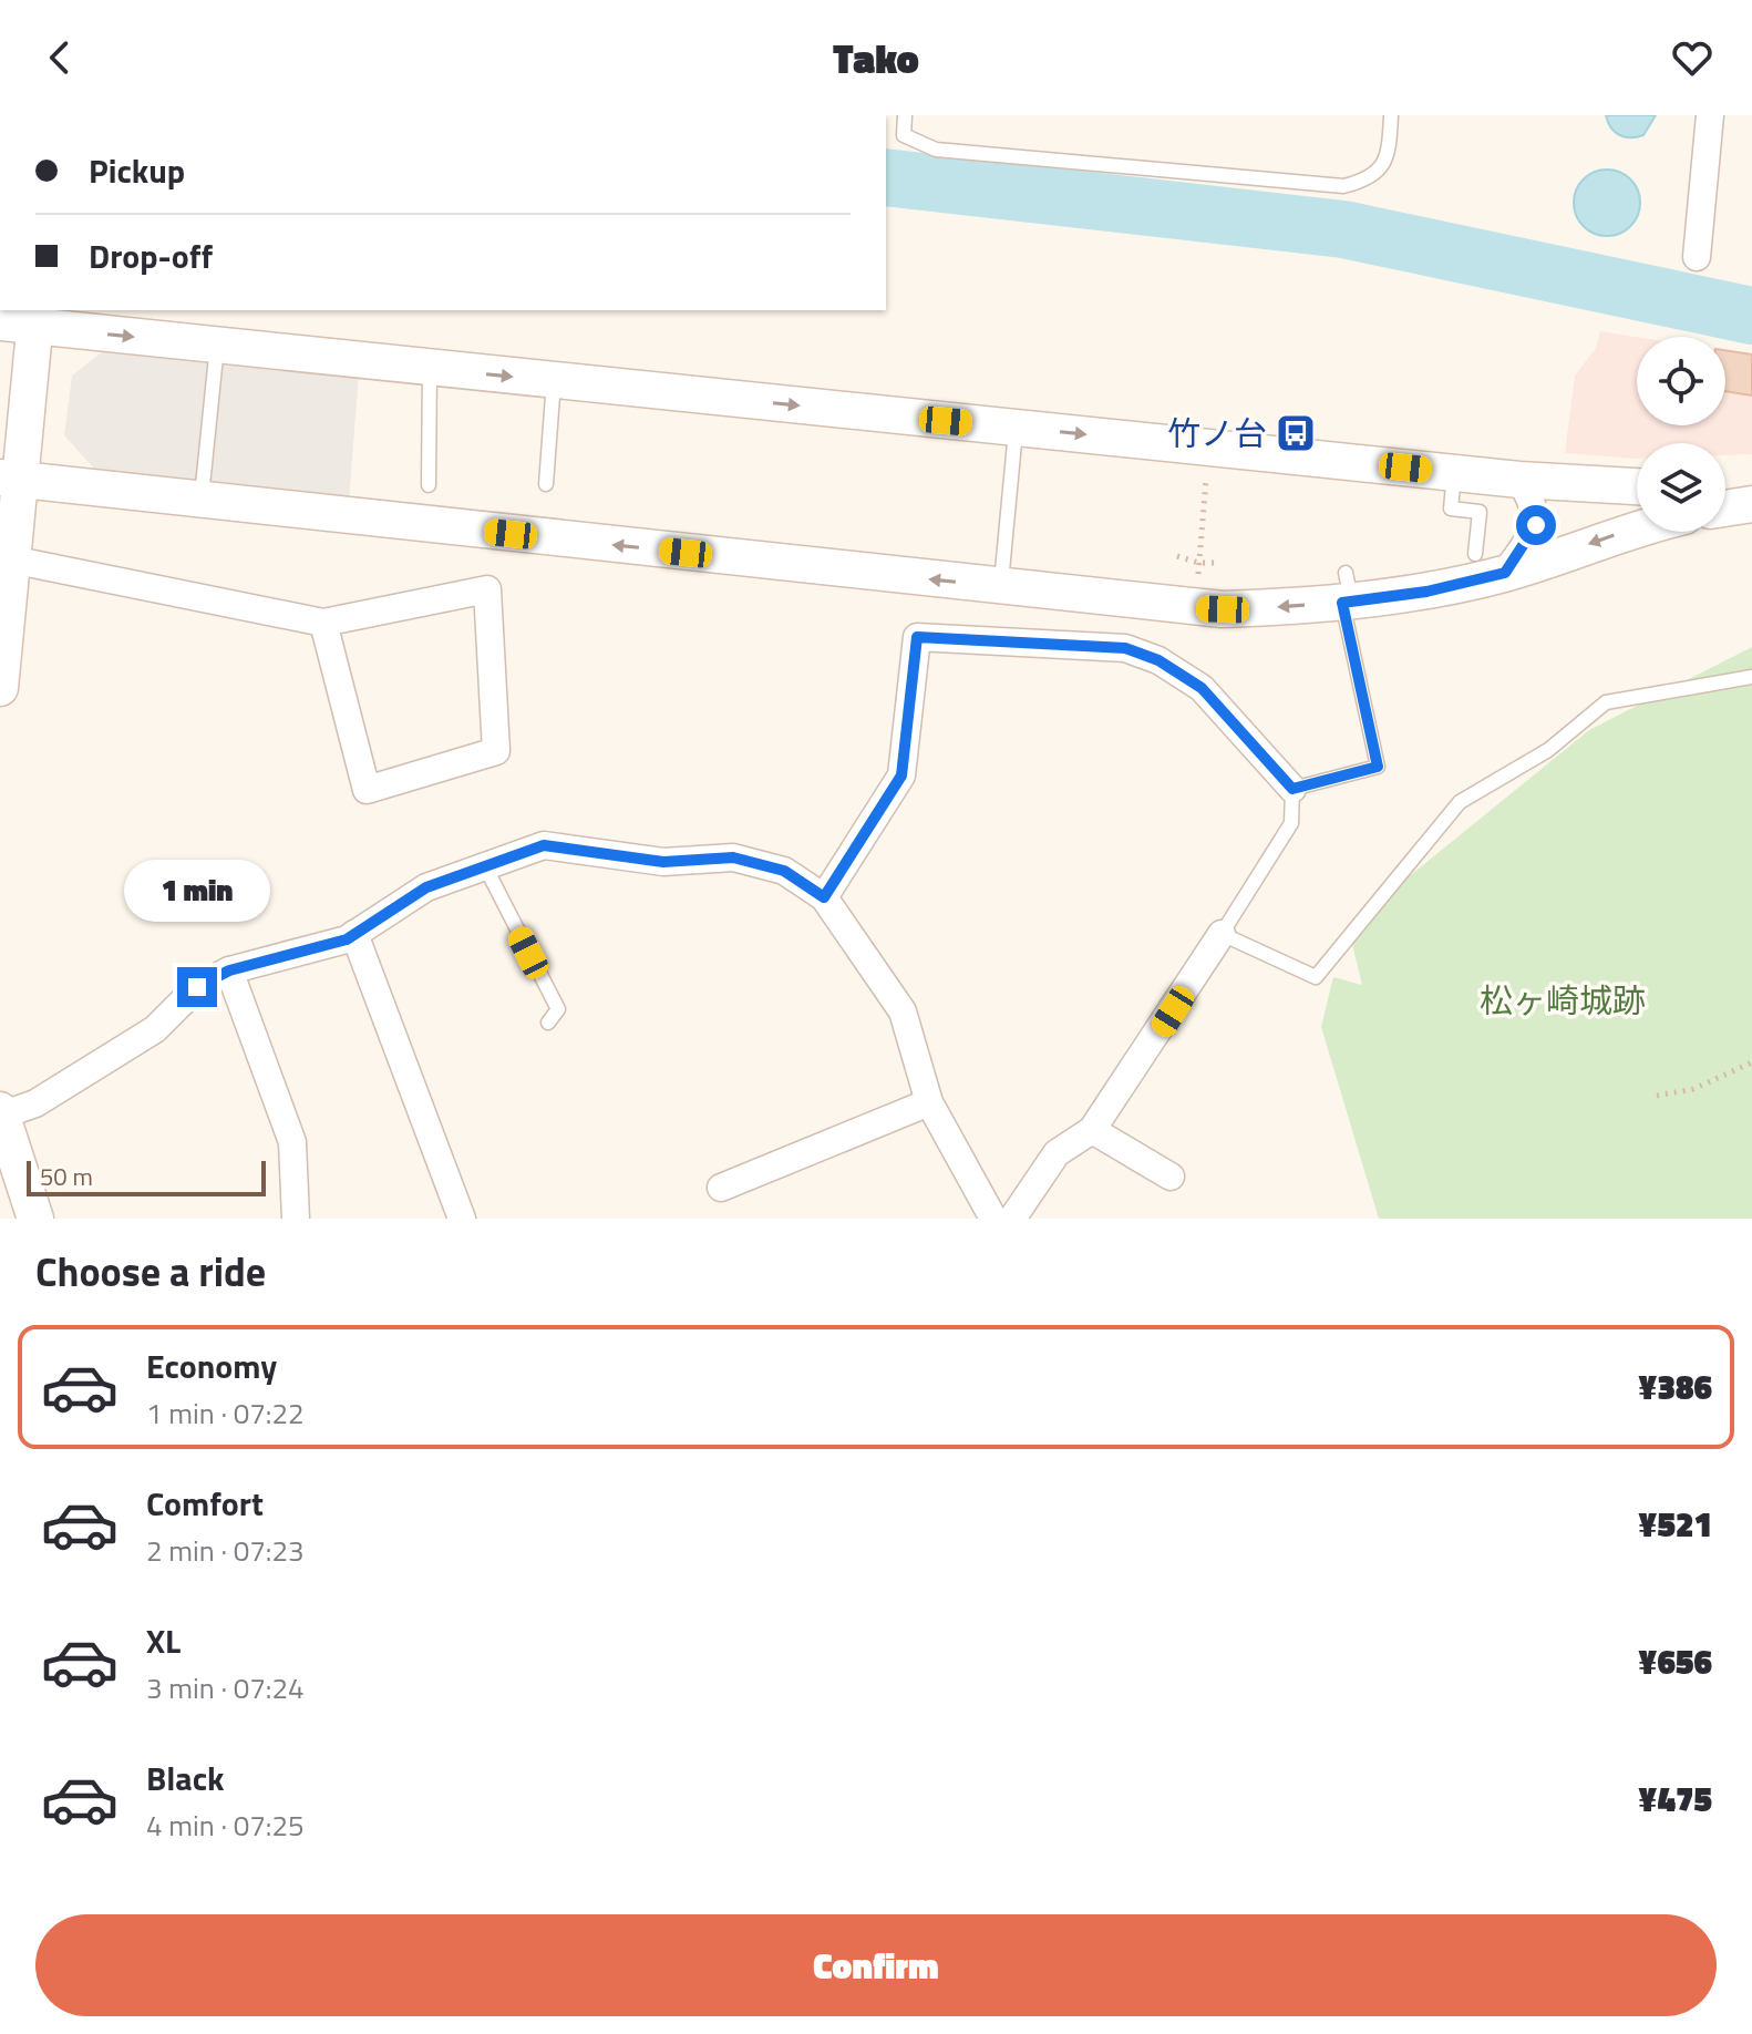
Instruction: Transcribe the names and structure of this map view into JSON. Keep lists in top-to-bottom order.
{
  "parks": ["松ヶ崎城跡"],
  "places": {
    "bus stop": ["竹ノ台"]
  },
  "scale_bar": "50 m",
  "page": {
    "header": "Tako",
    "banner": ["Pickup", "Drop-off"],
    "bubble": "1 min",
    "scale": "50 m",
    "heading": "Choose a ride",
    "list": [
      {
        "name": "Economy",
        "note": "1 min · 07:22",
        "value": "¥386"
      },
      {
        "name": "Comfort",
        "note": "2 min · 07:23",
        "value": "¥521"
      },
      {
        "name": "XL",
        "note": "3 min · 07:24",
        "value": "¥656"
      },
      {
        "name": "Black",
        "note": "4 min · 07:25",
        "value": "¥475"
      }
    ],
    "buttons": "Confirm"
  }
}
